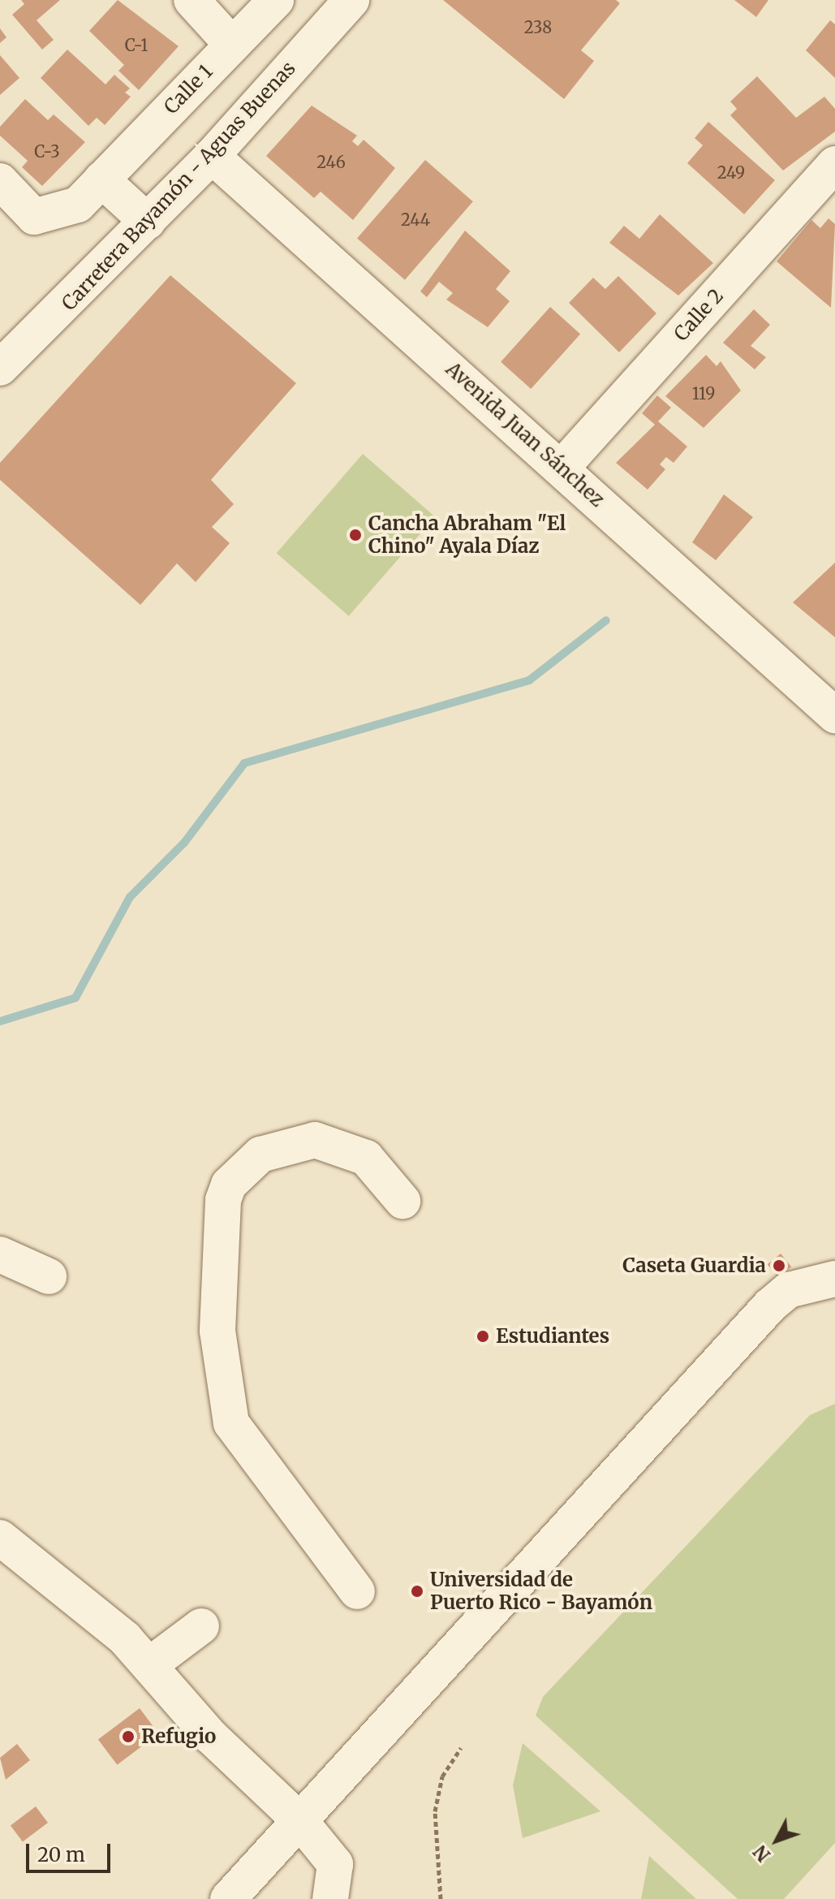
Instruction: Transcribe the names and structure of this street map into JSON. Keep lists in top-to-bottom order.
{
  "streets": {
    "street": [
      "Calle 1",
      "Carretera Bayamón - Aguas Buenas",
      "Calle 2",
      "Avenida Juan Sánchez"
    ]
  },
  "crossings": [
    ["Carretera Bayamón - Aguas Buenas", "Avenida Juan Sánchez"],
    ["Calle 2", "Avenida Juan Sánchez"]
  ],
  "places": [
    "Cancha Abraham \"El Chino\" Ayala Díaz",
    "Caseta Guardia",
    "Estudiantes",
    "Universidad de Puerto Rico - Bayamón",
    "Refugio"
  ],
  "house_numbers": [
    "238",
    "C-1",
    "C-3",
    "246",
    "249",
    "244",
    "119"
  ],
  "scale_bar": "20 m",
  "north": "bottom left"
}
